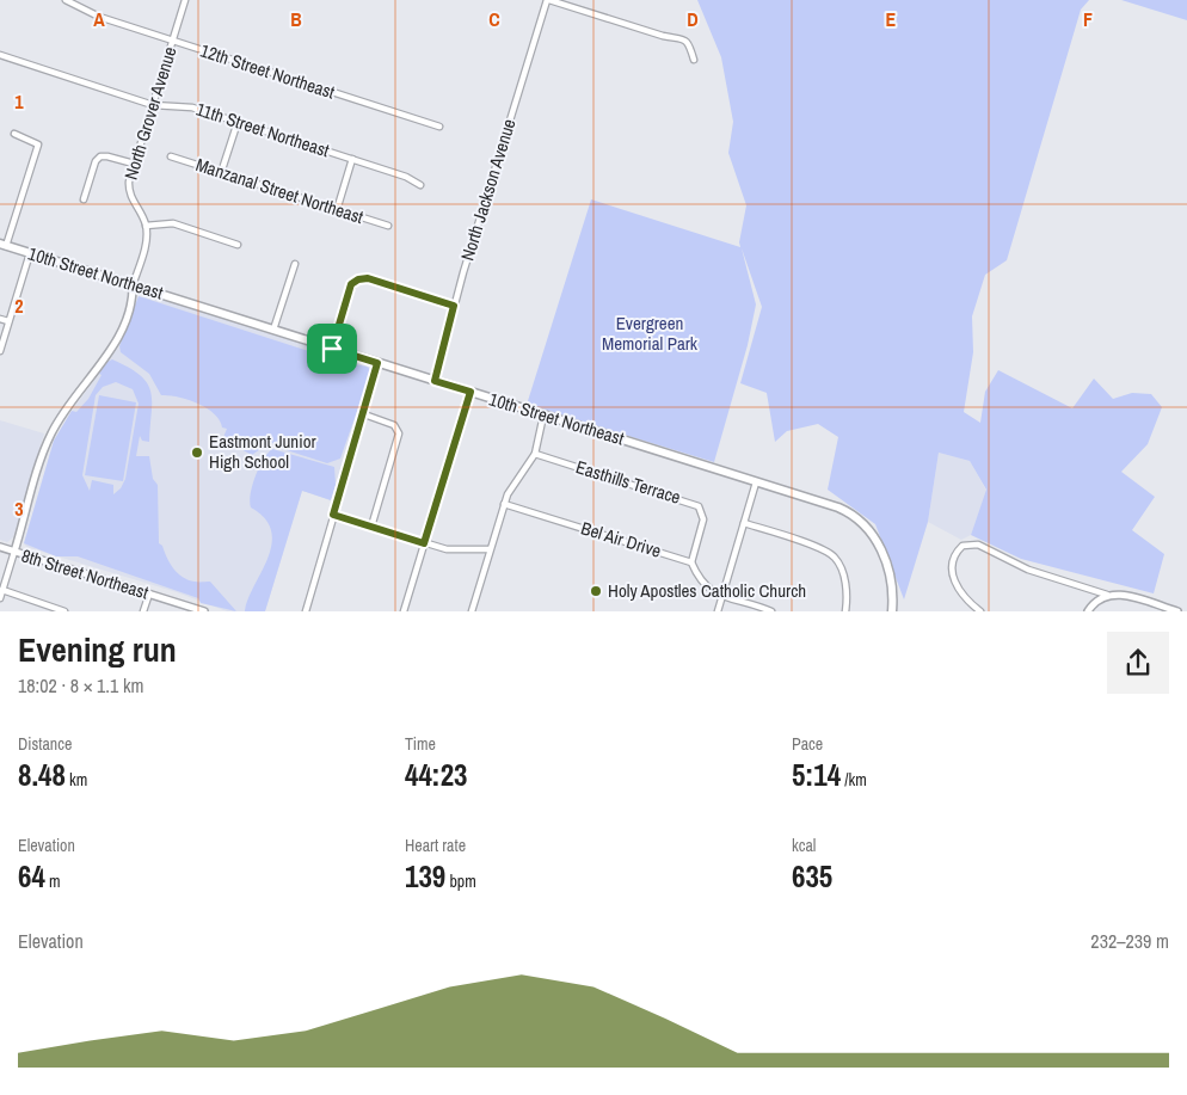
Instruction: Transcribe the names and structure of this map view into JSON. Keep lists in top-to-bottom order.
{
  "streets": {
    "main road": ["10th Street Northeast"],
    "street": [
      "12th Street Northeast",
      "North Grover Avenue",
      "11th Street Northeast",
      "North Jackson Avenue",
      "Manzanal Street Northeast",
      "Easthills Terrace",
      "Bel Air Drive",
      "8th Street Northeast"
    ]
  },
  "crossings": [
    ["12th Street Northeast", "North Grover Avenue"],
    ["North Grover Avenue", "11th Street Northeast"],
    ["North Jackson Avenue", "10th Street Northeast"],
    ["Easthills Terrace", "Bel Air Drive"]
  ],
  "parks": ["Evergreen Memorial Park"],
  "places": ["Eastmont Junior High School", "Holy Apostles Catholic Church"],
  "page": {
    "heading": ["Evening run", "18:02 · 8 × 1.1 km"],
    "stats": [
      ["Distance", "8.48 km"],
      ["Time", "44:23"],
      ["Pace", "5:14 /km"],
      ["Elevation", "64 m"],
      ["Heart rate", "139 bpm"],
      ["kcal", "635"]
    ],
    "chart": ["Elevation", "232–239 m"]
  },
  "grid": {
    "columns": [
      "A",
      "B",
      "C",
      "D",
      "E",
      "F"
    ],
    "rows": ["1", "2", "3"]
  }
}
